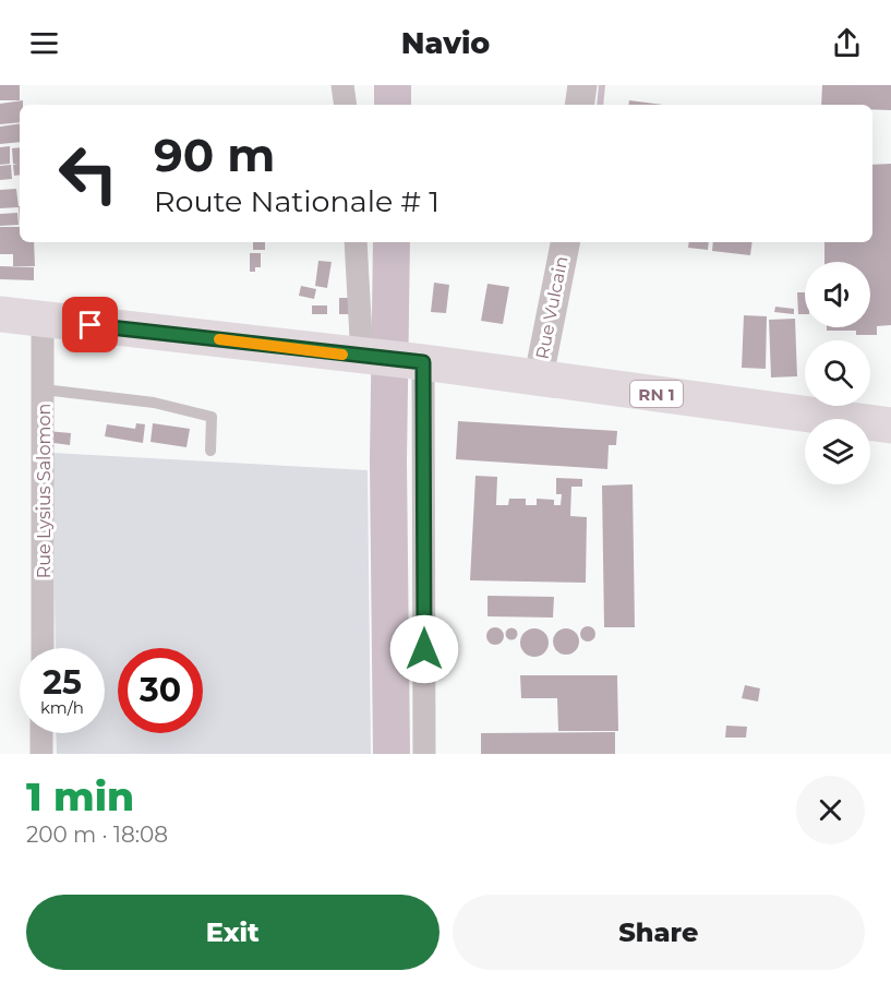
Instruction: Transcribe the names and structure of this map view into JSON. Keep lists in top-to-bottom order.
{
  "streets": {
    "main road": ["RN 1"],
    "street": ["Rue Vulcain", "Rue Lysius Salomon"]
  },
  "crossings": [
    ["Rue Vulcain", "RN 1"],
    ["RN 1", "Rue Lysius Salomon"]
  ],
  "page": {
    "header": "Navio",
    "turn": ["90 m", "Route Nationale # 1"],
    "speed": "25 km/h",
    "limit": "30",
    "heading": ["1 min", "200 m · 18:08"],
    "buttons": ["Exit", "Share"]
  }
}
